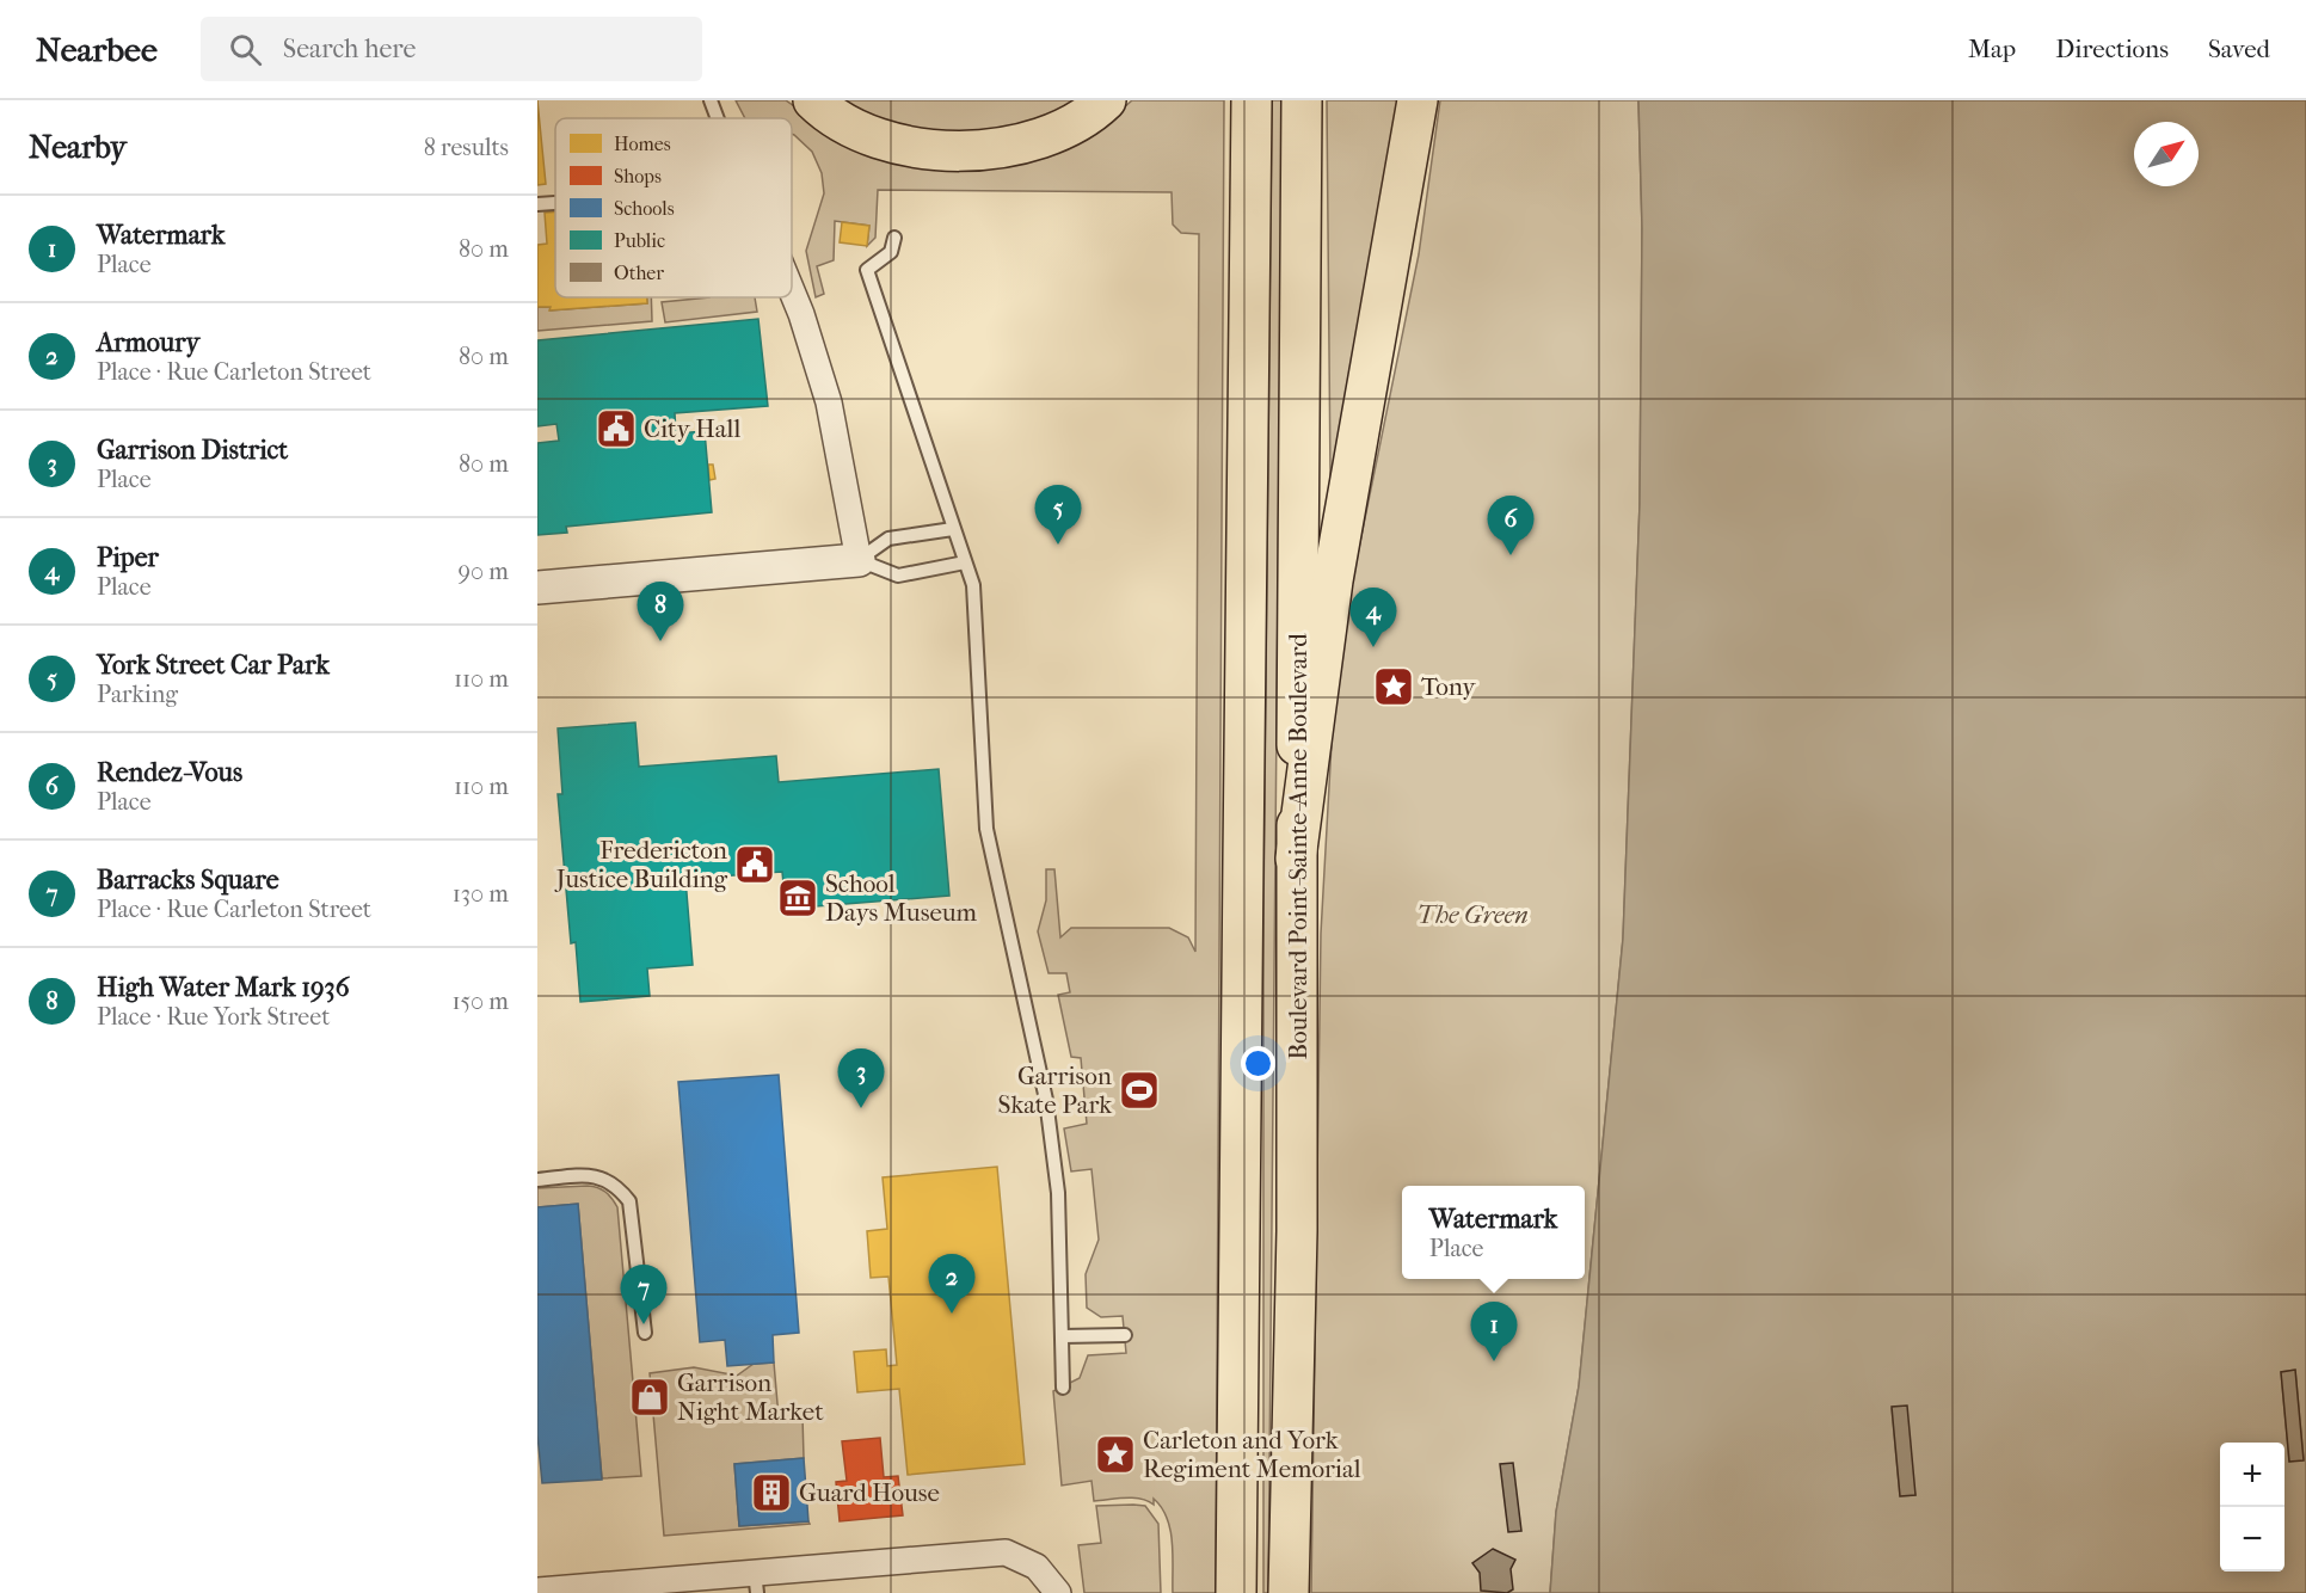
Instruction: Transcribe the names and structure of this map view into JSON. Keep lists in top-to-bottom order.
{
  "streets": {
    "main road": ["Boulevard Point-Sainte-Anne Boulevard"]
  },
  "parks": ["The Green"],
  "places": {
    "public building": ["City Hall", "Fredericton Justice Building"],
    "place": ["Tony", "Carleton and York Regiment Memorial"],
    "museum": ["School Days Museum"],
    "sports": ["Garrison Skate Park"],
    "shop": ["Garrison Night Market"],
    "building": ["Guard House"]
  },
  "legend": [
    "Homes",
    "Shops",
    "Schools",
    "Public",
    "Other"
  ],
  "north": "top right",
  "page": {
    "header": "Nearbee",
    "search": "Search here",
    "nav": ["Map", "Directions", "Saved"],
    "heading": ["Nearby", "8 results"],
    "list": [
      {
        "mark": "1",
        "name": "Watermark",
        "note": "Place",
        "value": "80 m"
      },
      {
        "mark": "2",
        "name": "Armoury",
        "note": "Place · Rue Carleton Street",
        "value": "80 m"
      },
      {
        "mark": "3",
        "name": "Garrison District",
        "note": "Place",
        "value": "80 m"
      },
      {
        "mark": "4",
        "name": "Piper",
        "note": "Place",
        "value": "90 m"
      },
      {
        "mark": "5",
        "name": "York Street Car Park",
        "note": "Parking",
        "value": "110 m"
      },
      {
        "mark": "6",
        "name": "Rendez-Vous",
        "note": "Place",
        "value": "110 m"
      },
      {
        "mark": "7",
        "name": "Barracks Square",
        "note": "Place · Rue Carleton Street",
        "value": "130 m"
      },
      {
        "mark": "8",
        "name": "High Water Mark 1936",
        "note": "Place · Rue York Street",
        "value": "150 m"
      }
    ],
    "pins": [
      "5",
      "6",
      "8",
      "4",
      "3",
      "2",
      "7",
      "1"
    ],
    "popup": ["Watermark", "Place"],
    "map_buttons": ["+", "−"]
  }
}
